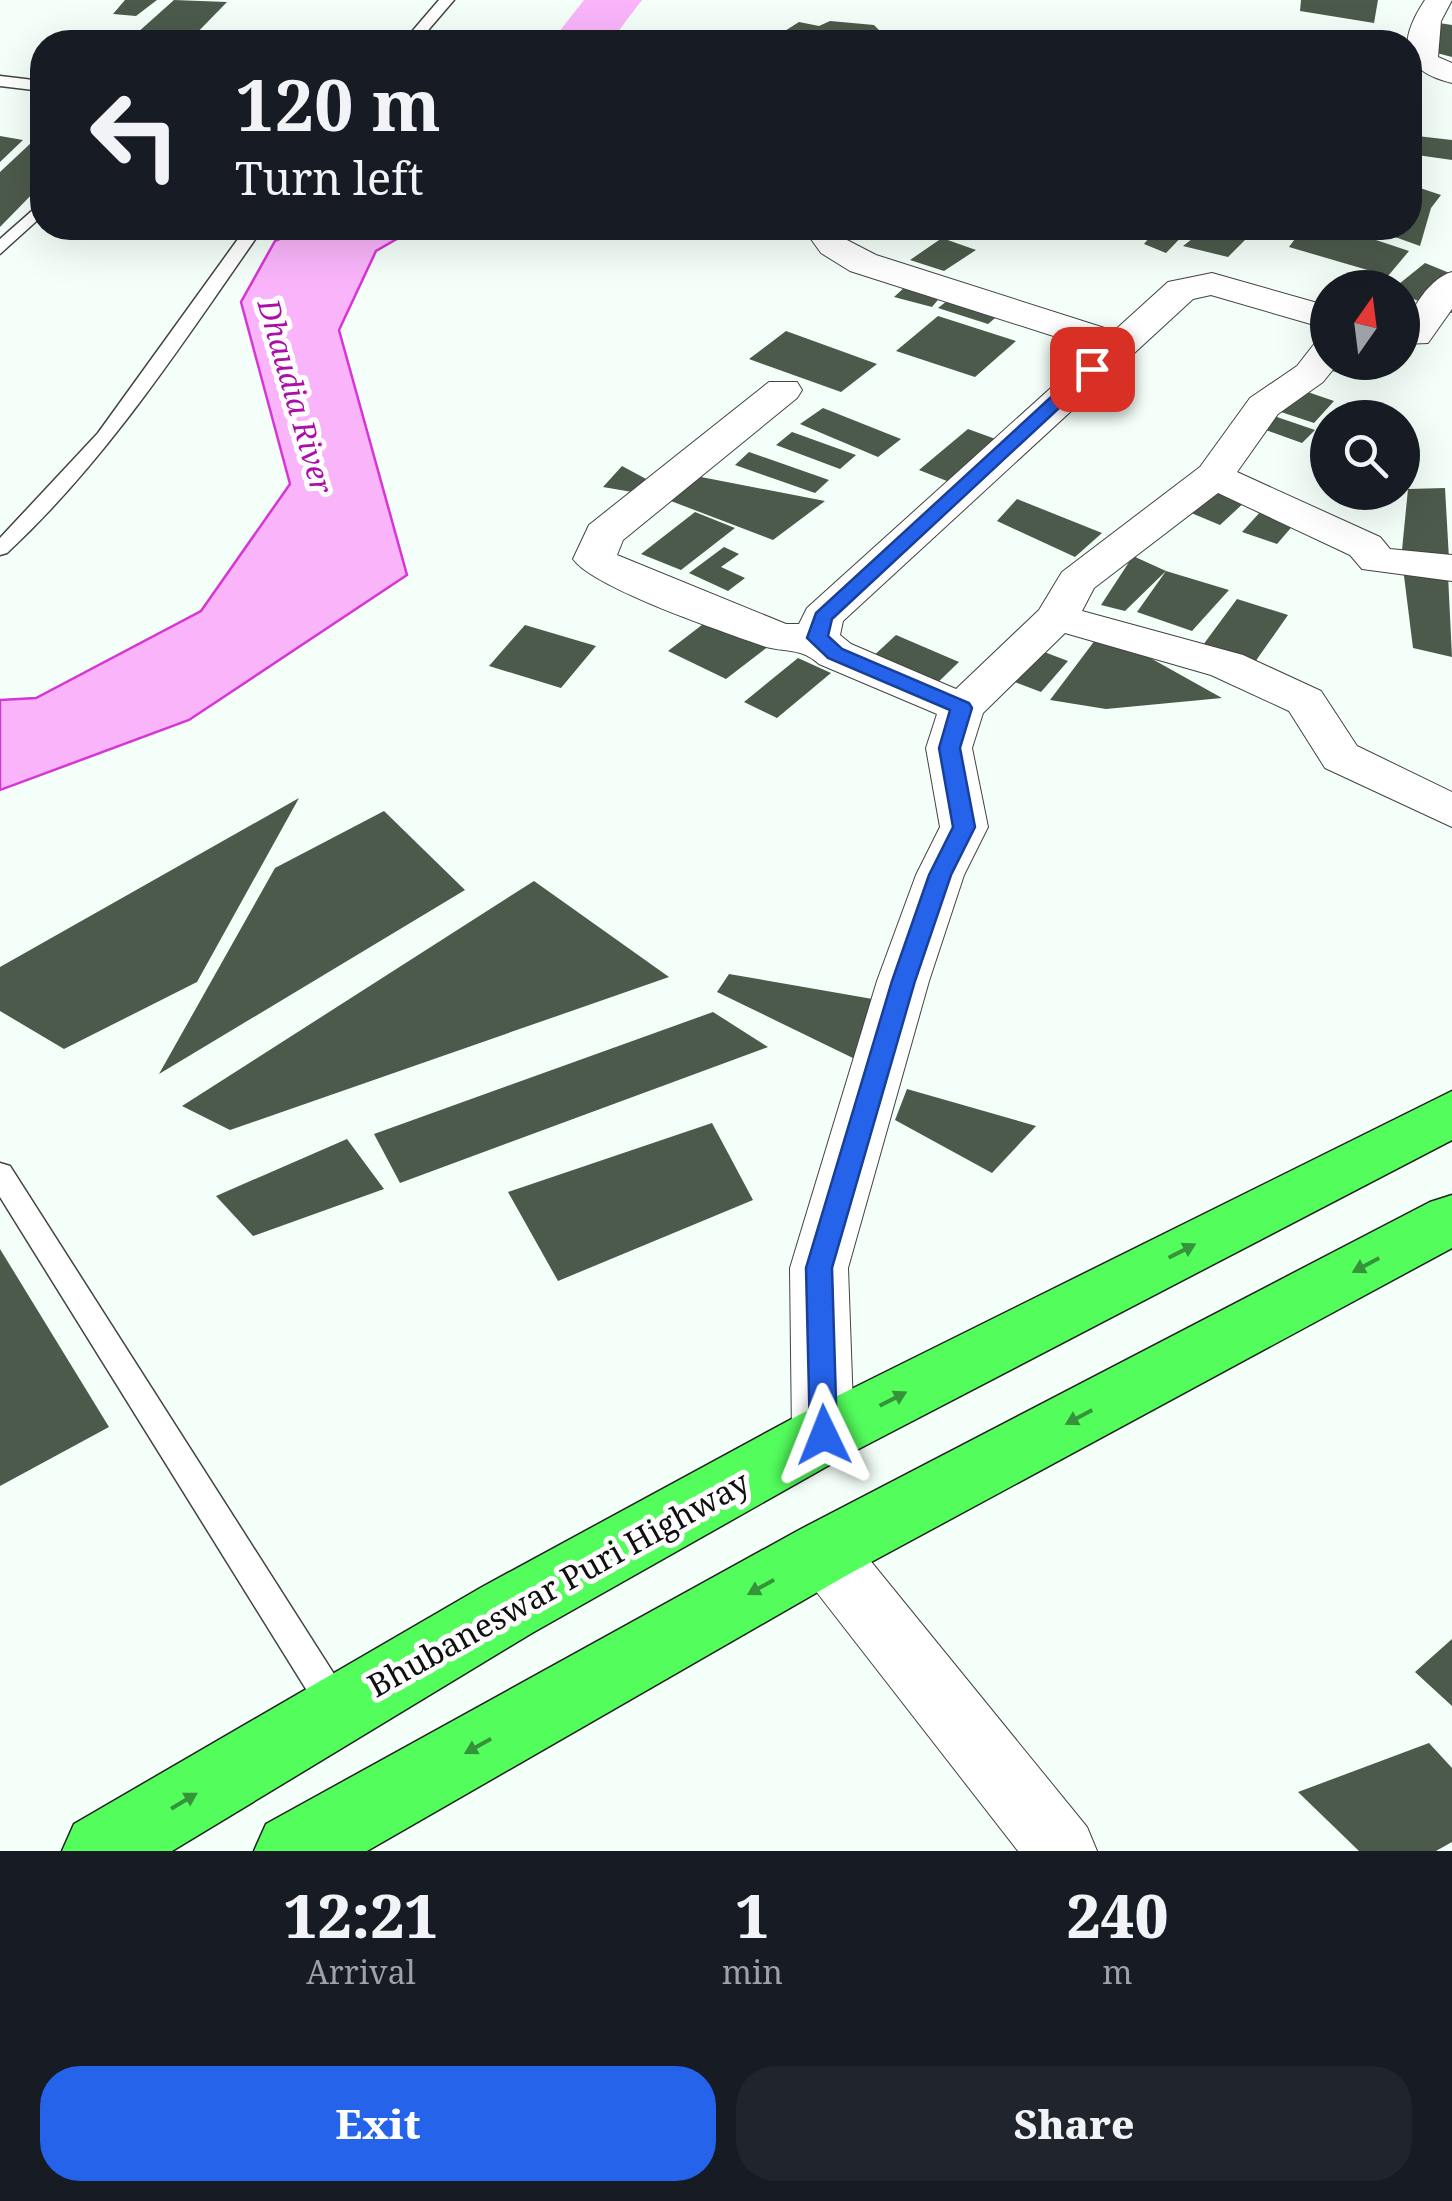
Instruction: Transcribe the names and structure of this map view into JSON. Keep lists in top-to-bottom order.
{
  "streets": {
    "highway": ["Bhubaneswar Puri Highway"]
  },
  "water": ["Dhaudia River"],
  "north": "top",
  "page": {
    "turn": ["120 m", "Turn left"],
    "eta": [
      "12:21",
      "Arrival",
      "1",
      "min",
      "240",
      "m"
    ],
    "buttons": ["Exit", "Share"]
  }
}
